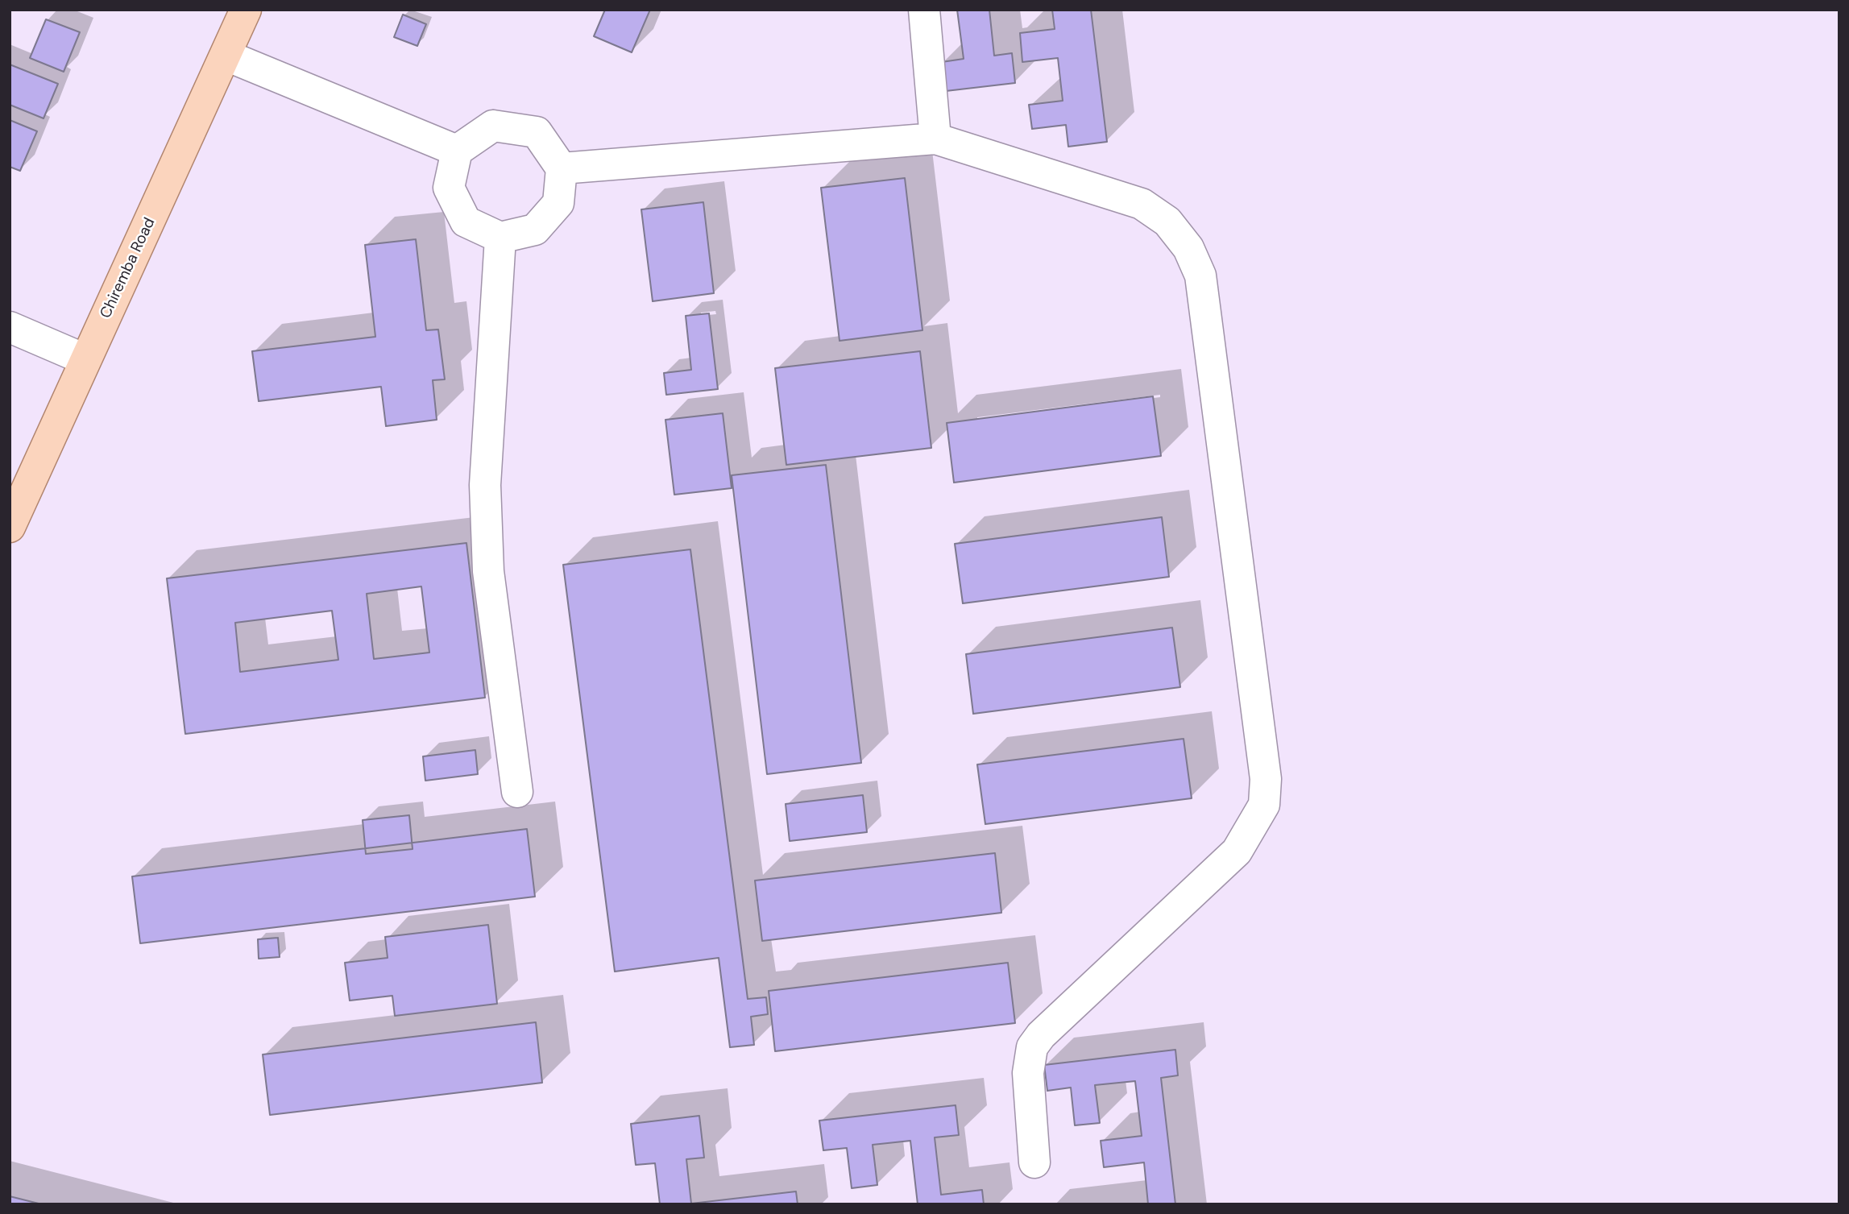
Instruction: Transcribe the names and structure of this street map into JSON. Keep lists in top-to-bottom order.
{
  "streets": {
    "main road": ["Chiremba Road"]
  }
}
